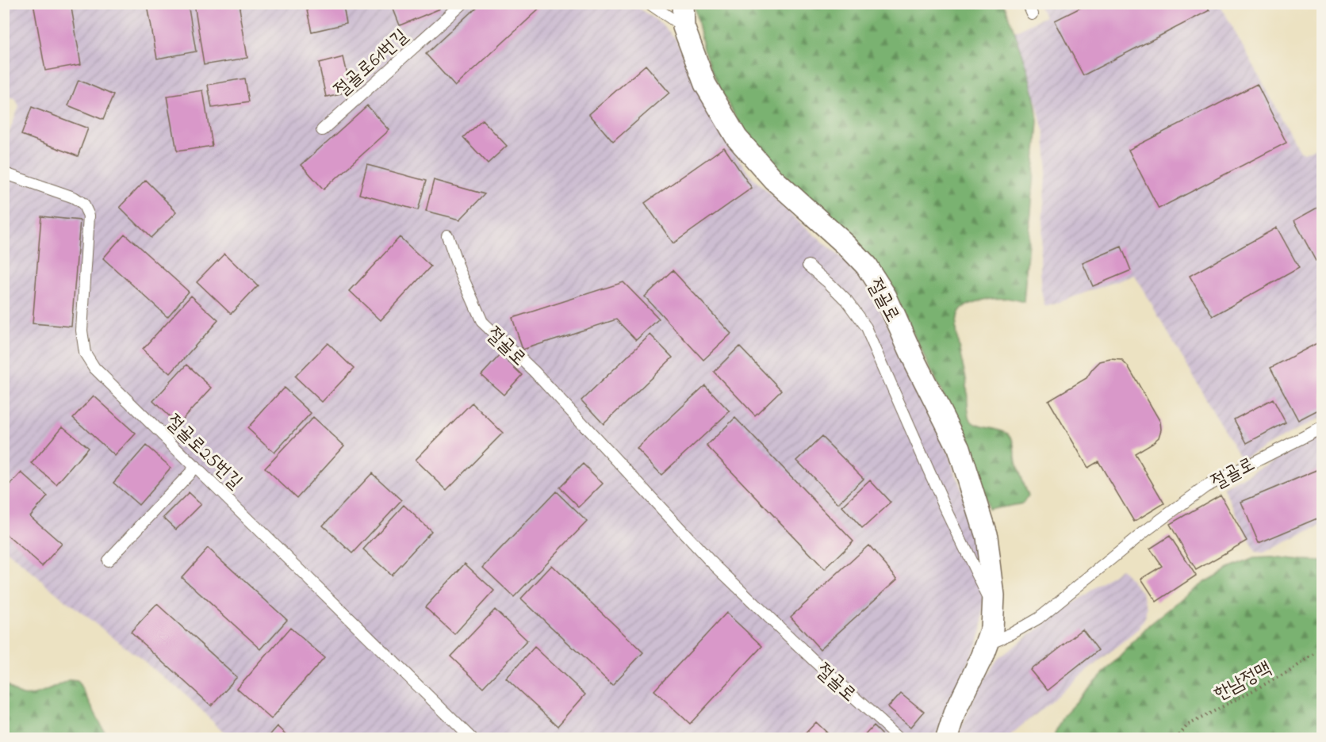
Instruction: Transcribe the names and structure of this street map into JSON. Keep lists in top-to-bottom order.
{
  "streets": {
    "street": ["절골로"],
    "lane": ["절골로61번길", "절골로25번길"],
    "path": ["한남정맥"]
  }
}
